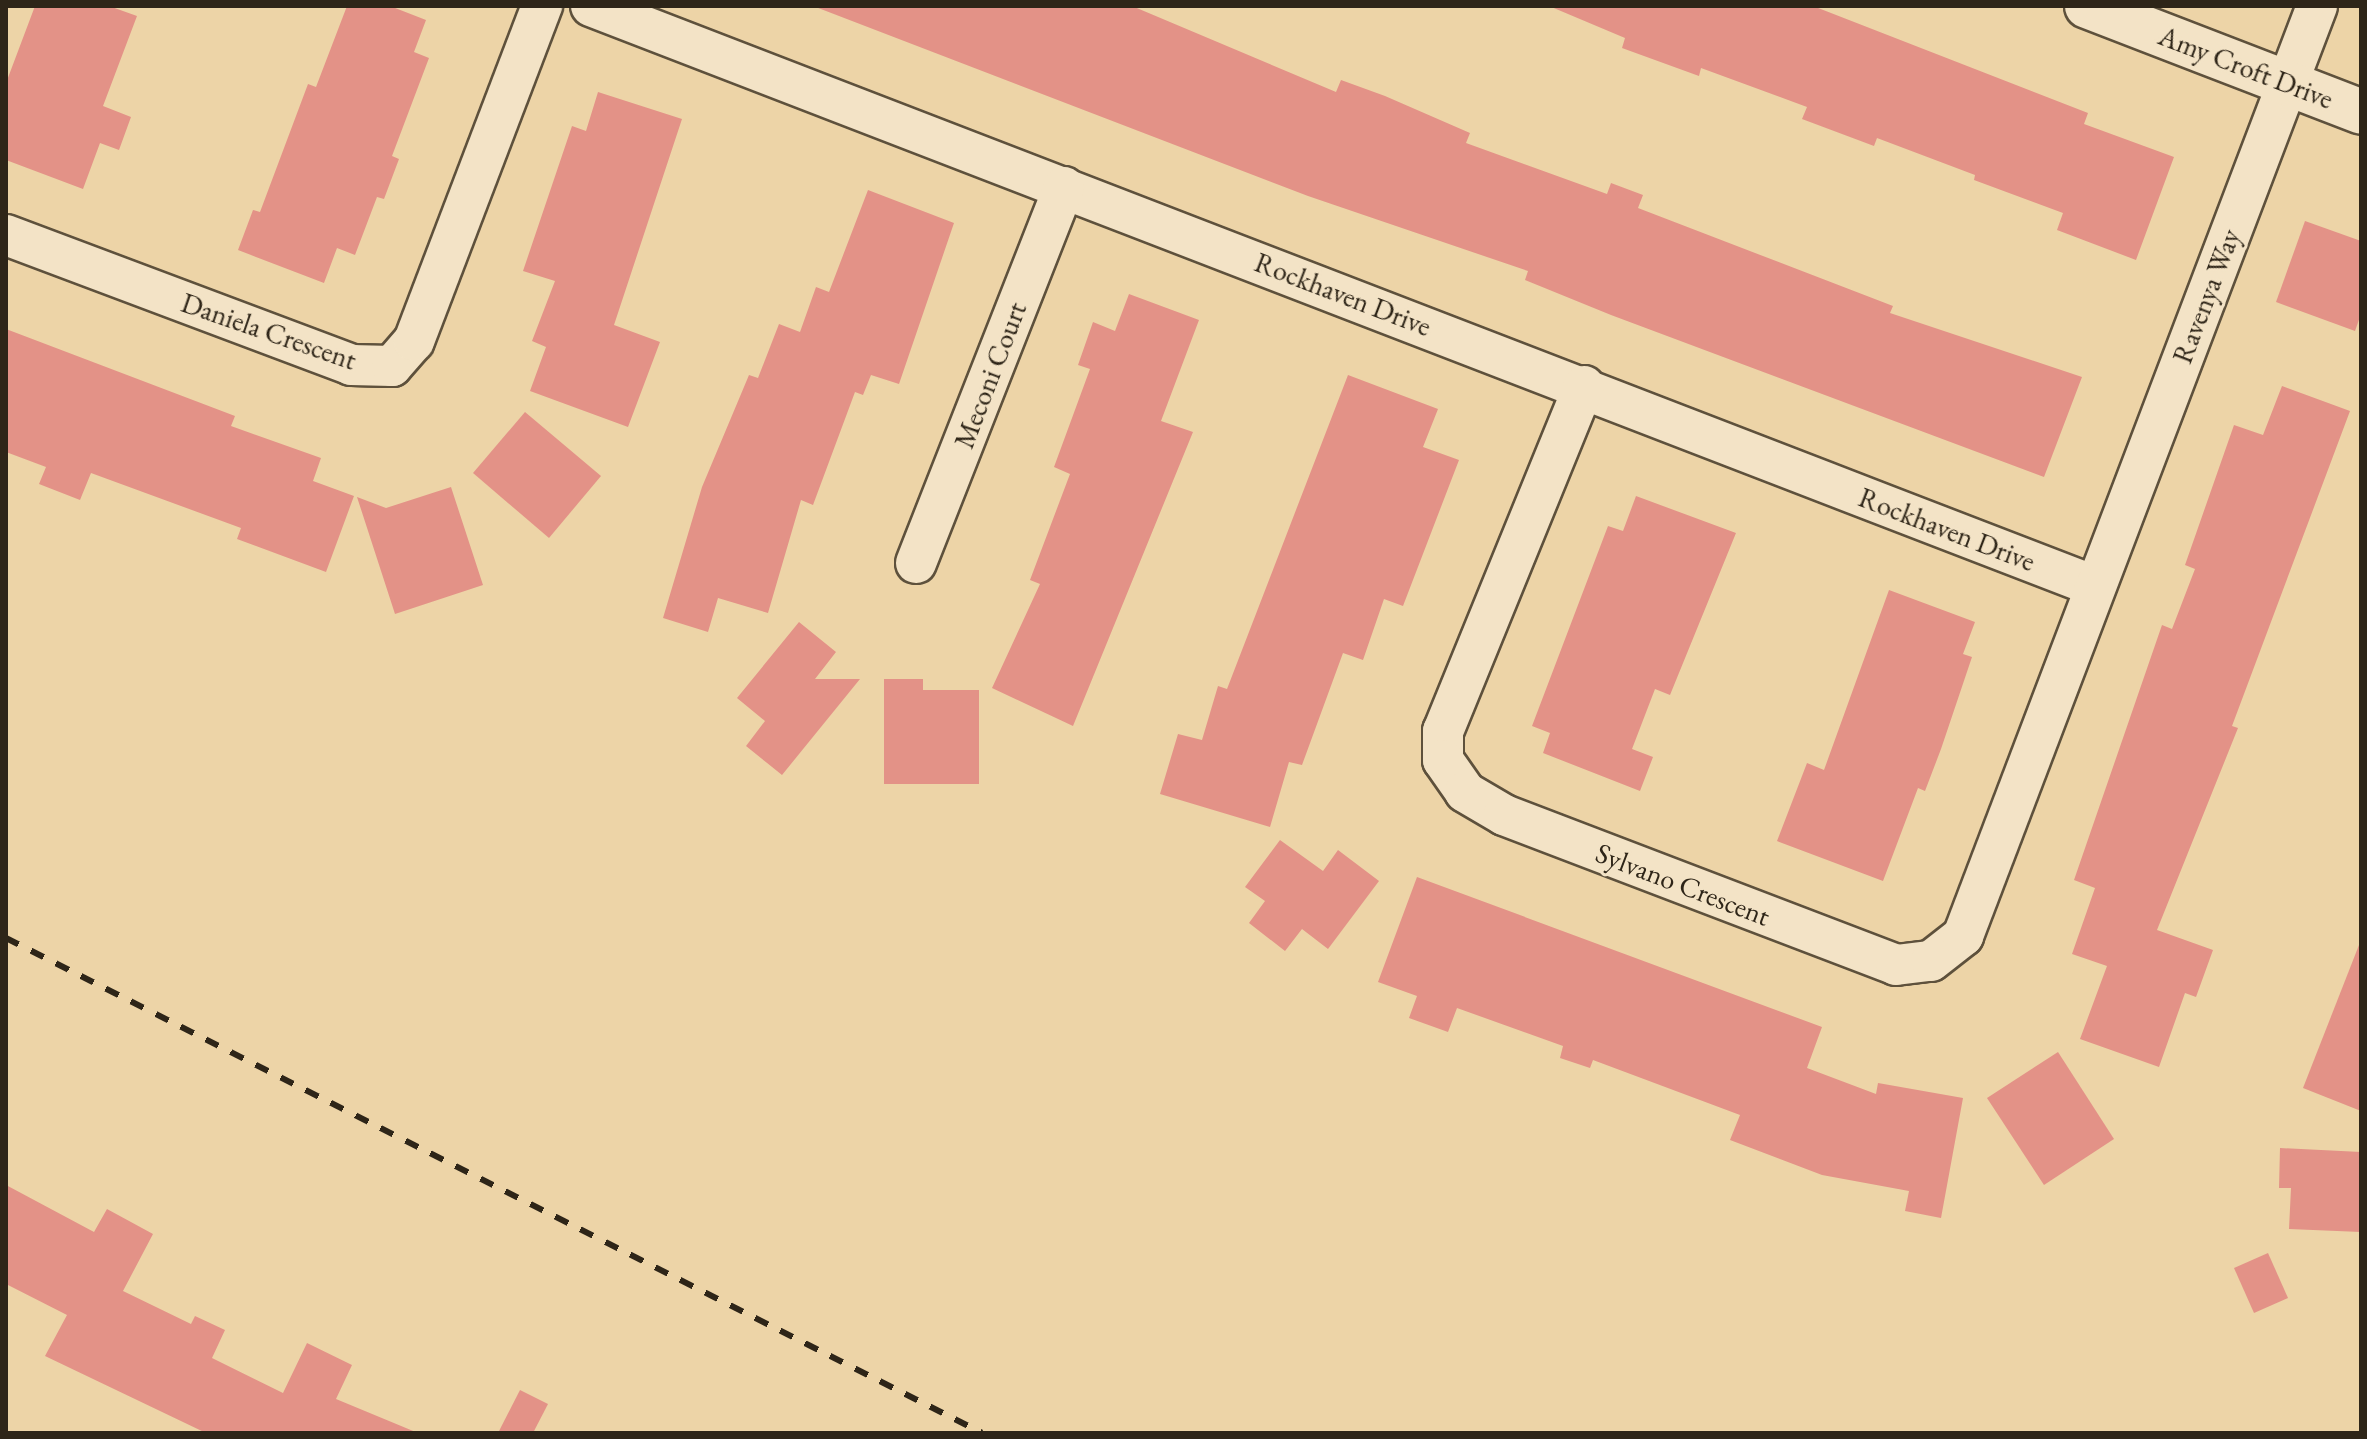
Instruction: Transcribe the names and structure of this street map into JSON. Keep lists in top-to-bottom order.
{
  "streets": {
    "street": [
      "Amy Croft Drive",
      "Rockhaven Drive",
      "Ravenya Way",
      "Daniela Crescent",
      "Meconi Court",
      "Sylvano Crescent"
    ]
  },
  "crossings": [
    ["Amy Croft Drive", "Ravenya Way"],
    ["Rockhaven Drive", "Ravenya Way"],
    ["Rockhaven Drive", "Meconi Court"],
    ["Rockhaven Drive", "Sylvano Crescent"],
    ["Ravenya Way", "Sylvano Crescent"]
  ]
}
